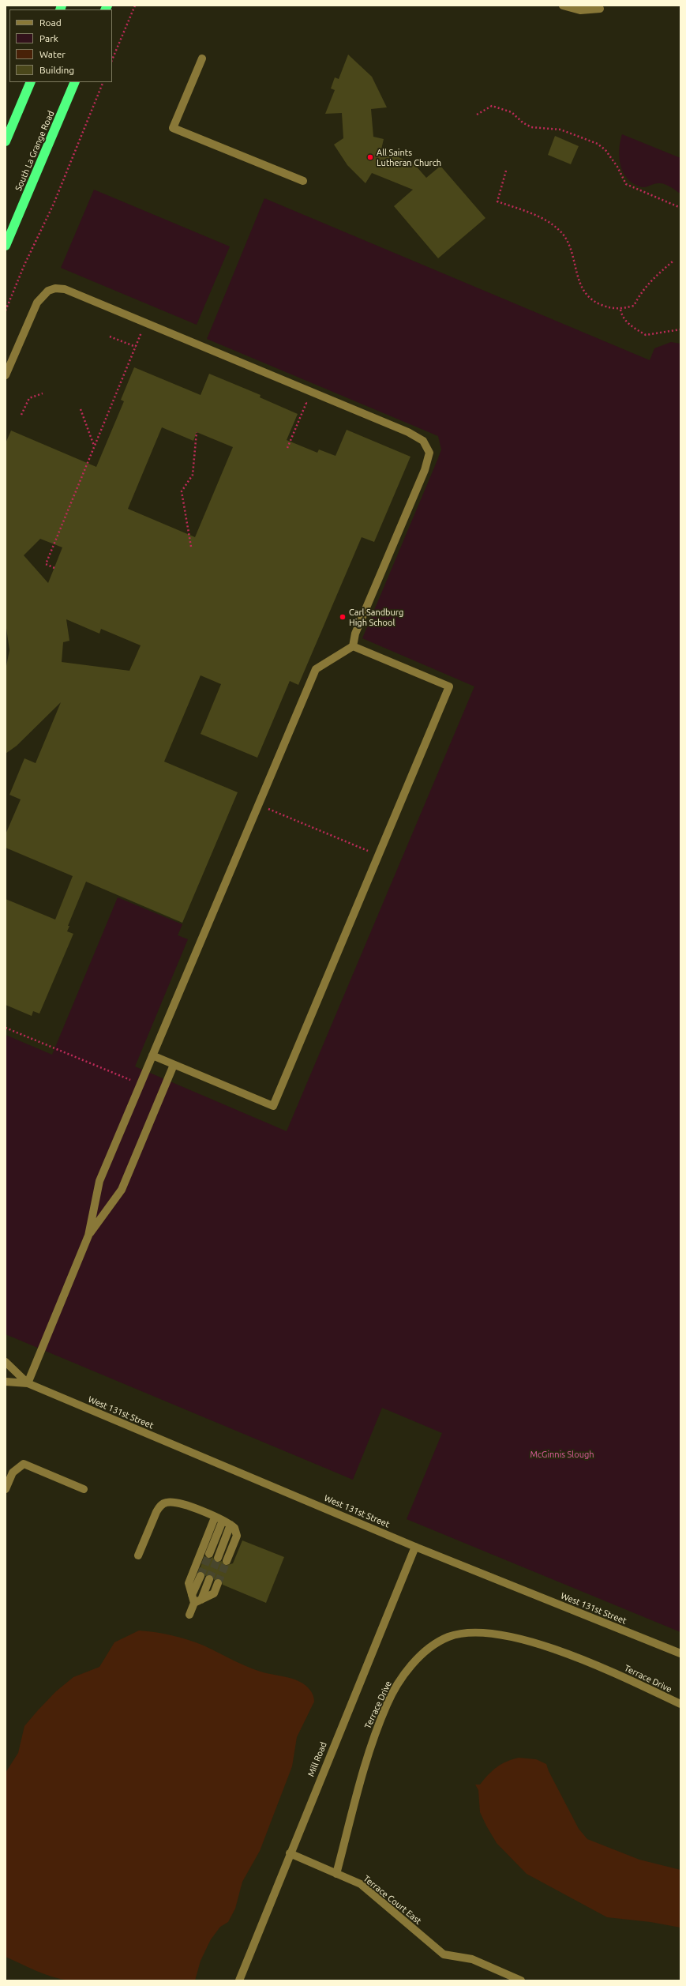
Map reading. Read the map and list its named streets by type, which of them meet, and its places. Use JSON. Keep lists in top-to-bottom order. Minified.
{"streets":{"highway":["South La Grange Road"],"street":["West 131st Street","Terrace Drive","Mill Road","Terrace Court East"]},"crossings":[["West 131st Street","Mill Road"],["Terrace Drive","Terrace Court East"],["Mill Road","Terrace Court East"]],"parks":["McGinnis Slough"],"places":["All Saints Lutheran Church","Carl Sandburg High School"],"legend":["Road","Park","Water","Building"]}
